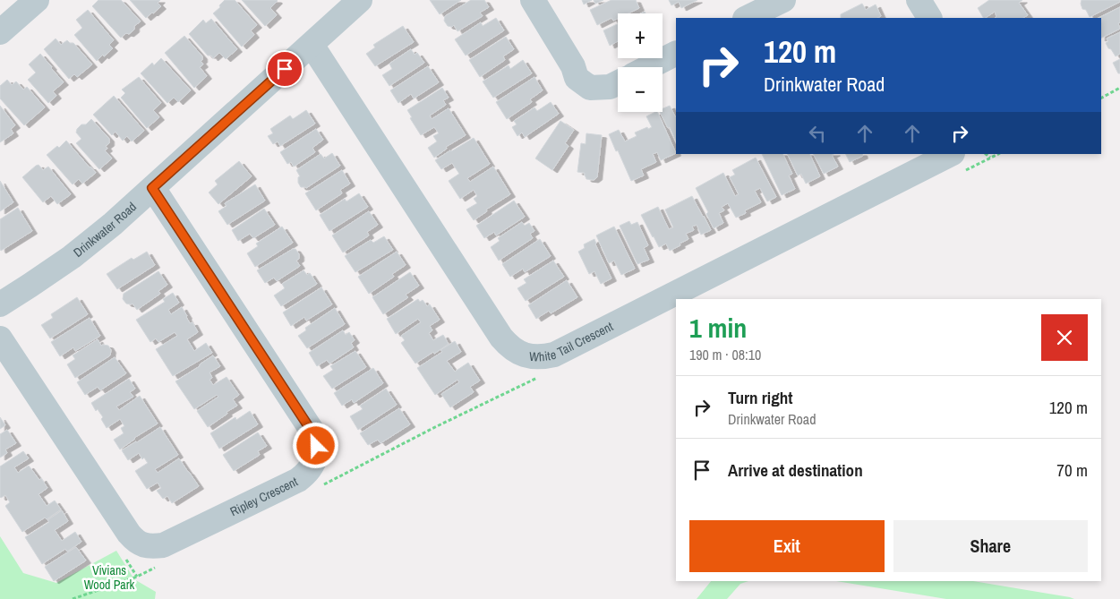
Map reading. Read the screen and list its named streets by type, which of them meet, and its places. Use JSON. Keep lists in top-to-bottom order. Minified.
{"streets":{"street":["Drinkwater Road","White Tail Crescent","Ripley Crescent"]},"crossings":[["Drinkwater Road","White Tail Crescent"],["Drinkwater Road","Ripley Crescent"]],"parks":["Vivians Wood Park"],"page":{"map_buttons":["+","−"],"turn":["120 m","Drinkwater Road"],"heading":["1 min","190 m · 08:10"],"list":[{"name":"Turn right","note":"Drinkwater Road","value":"120 m"},{"name":"Arrive at destination","value":"70 m"}],"buttons":["Exit","Share"]}}
